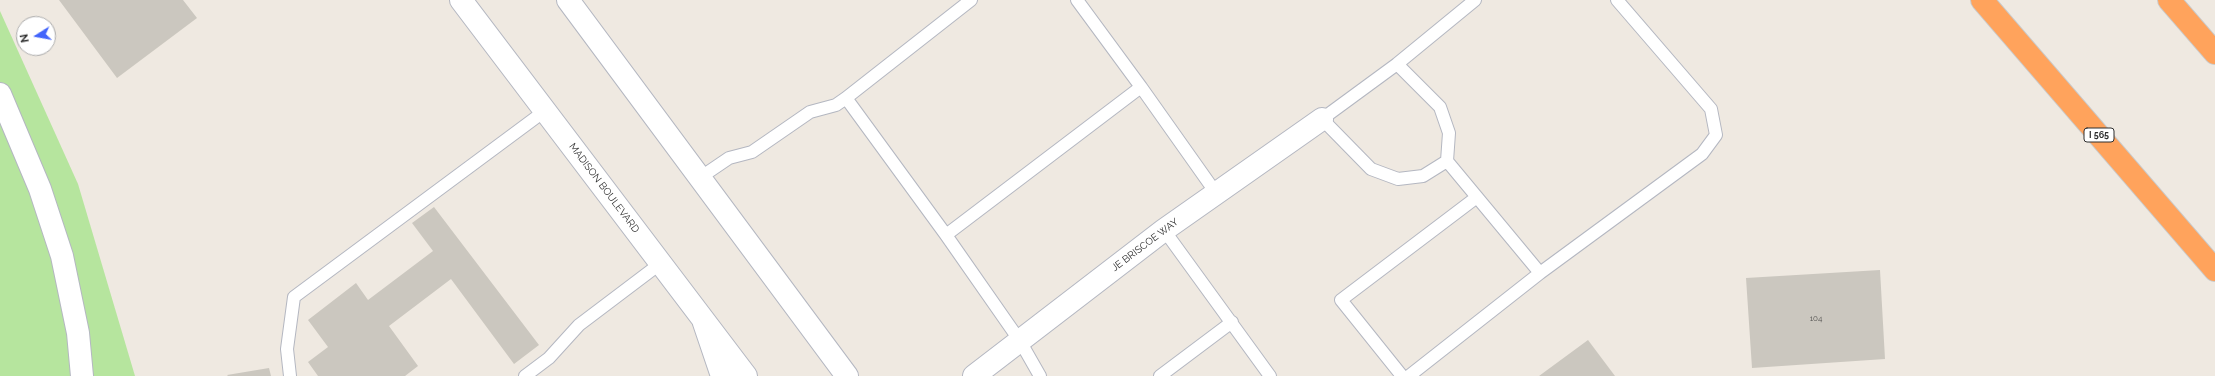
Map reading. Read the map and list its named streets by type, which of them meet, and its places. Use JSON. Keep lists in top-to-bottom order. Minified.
{"streets":{"highway":["I 565"],"main road":["MADISON BOULEVARD","JE BRISCOE WAY"]},"house_numbers":["104"],"north":"left"}
